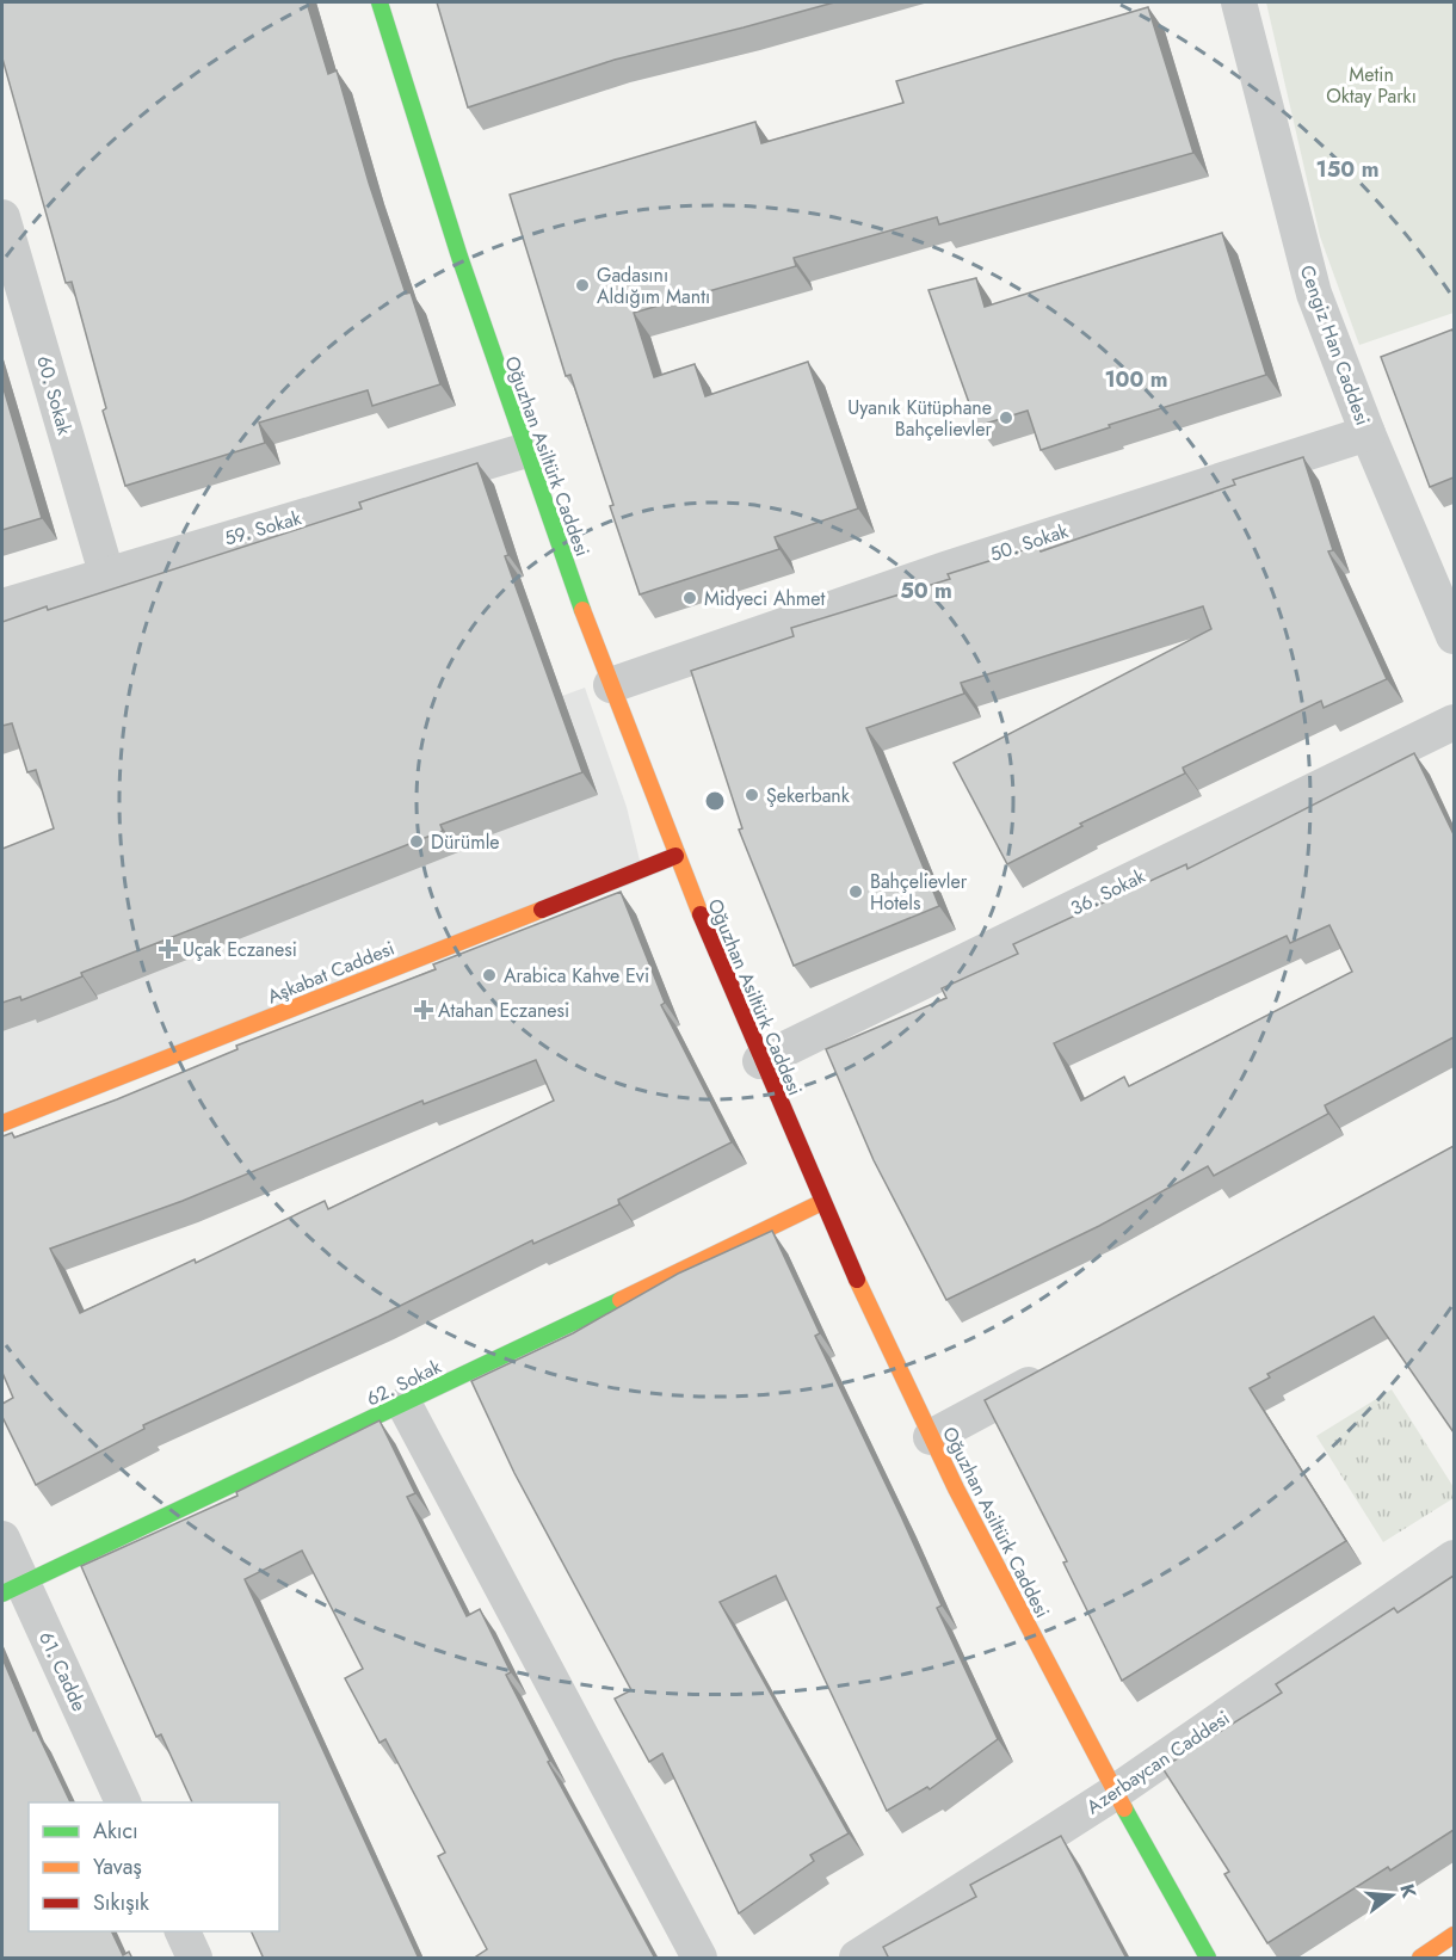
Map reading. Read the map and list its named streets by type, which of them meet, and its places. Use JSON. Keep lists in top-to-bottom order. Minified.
{"streets":{"main road":["Oğuzhan Asiltürk Caddesi","Aşkabat Caddesi","62. Sokak"],"street":["Cengiz Han Caddesi","60. Sokak","59. Sokak","50. Sokak","36. Sokak","61. Cadde","Azerbaycan Caddesi"]},"crossings":[["Cengiz Han Caddesi","50. Sokak"],["60. Sokak","59. Sokak"],["Oğuzhan Asiltürk Caddesi","59. Sokak"],["Oğuzhan Asiltürk Caddesi","50. Sokak"],["Oğuzhan Asiltürk Caddesi","36. Sokak"],["Oğuzhan Asiltürk Caddesi","Aşkabat Caddesi"],["Oğuzhan Asiltürk Caddesi","62. Sokak"],["Oğuzhan Asiltürk Caddesi","Azerbaycan Caddesi"],["62. Sokak","61. Cadde"]],"parks":["Metin Oktay Parkı"],"places":{"other":["Gadasını Aldığım Mantı","Uyanık Kütüphane Bahçelievler","Midyeci Ahmet","Şekerbank","Dürümle","Bahçelievler Hotels","Arabica Kahve Evi"],"health":["Uçak Eczanesi","Atahan Eczanesi"]},"legend":["Akıcı","Yavaş","Sıkışık"],"north":"right","rings":["150 m","100 m","50 m"]}
